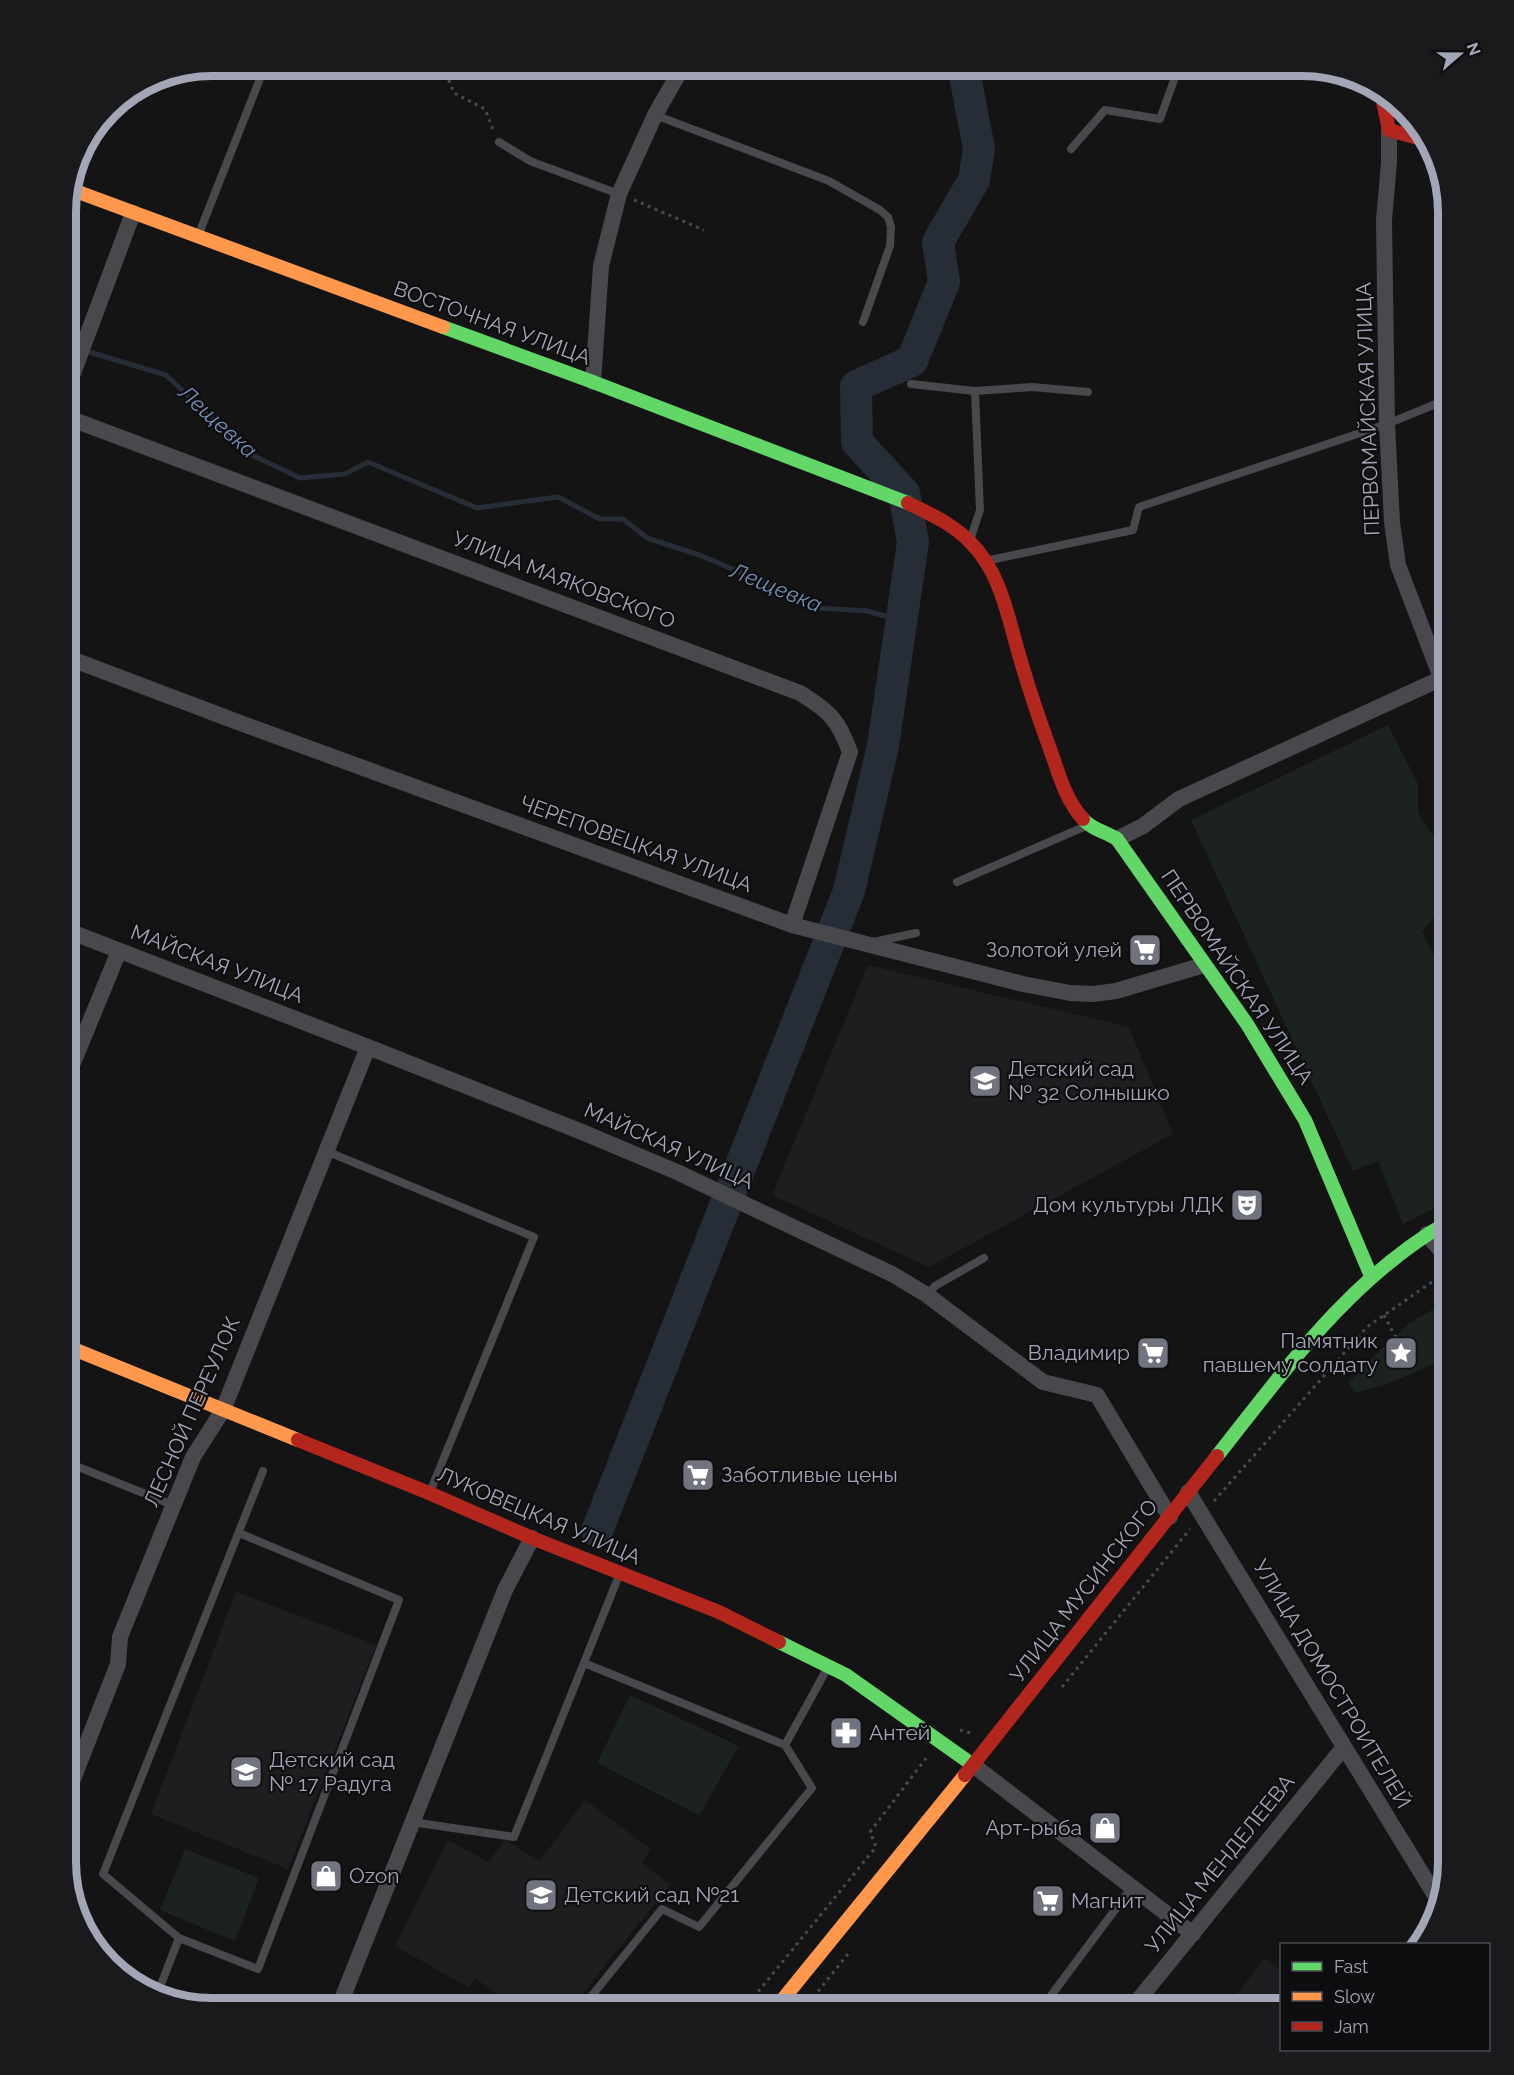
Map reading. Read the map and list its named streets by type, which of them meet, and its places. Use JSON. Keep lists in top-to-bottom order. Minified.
{"streets":{"street":["ВОСТОЧНАЯ УЛИЦА","ПЕРВОМАЙСКАЯ УЛИЦА","УЛИЦА МАЯКОВСКОГО","ЧЕРЕПОВЕЦКАЯ УЛИЦА","МАЙСКАЯ УЛИЦА","ЛЕСНОЙ ПЕРЕУЛОК","ЛУКОВЕЦКАЯ УЛИЦА","УЛИЦА МУСИНСКОГО","УЛИЦА ДОМОСТРОИТЕЛЕЙ","УЛИЦА МЕНДЕЛЕЕВА"]},"crossings":[["ВОСТОЧНАЯ УЛИЦА","ПЕРВОМАЙСКАЯ УЛИЦА"],["ПЕРВОМАЙСКАЯ УЛИЦА","ЧЕРЕПОВЕЦКАЯ УЛИЦА"],["ПЕРВОМАЙСКАЯ УЛИЦА","УЛИЦА МУСИНСКОГО"],["УЛИЦА МАЯКОВСКОГО","ЧЕРЕПОВЕЦКАЯ УЛИЦА"],["МАЙСКАЯ УЛИЦА","ЛЕСНОЙ ПЕРЕУЛОК"],["МАЙСКАЯ УЛИЦА","УЛИЦА МУСИНСКОГО"],["ЛЕСНОЙ ПЕРЕУЛОК","ЛУКОВЕЦКАЯ УЛИЦА"],["ЛУКОВЕЦКАЯ УЛИЦА","УЛИЦА МУСИНСКОГО"],["УЛИЦА МУСИНСКОГО","УЛИЦА ДОМОСТРОИТЕЛЕЙ"],["УЛИЦА ДОМОСТРОИТЕЛЕЙ","УЛИЦА МЕНДЕЛЕЕВА"]],"water":["Лещевка"],"places":{"supermarket":["Золотой улей","Владимир","Заботливые цены","Магнит"],"school or university":["Детский сад № 32 Солнышко","Детский сад № 17 Радуга","Детский сад №21"],"theatre":["Дом культуры ЛДК"],"place":["Памятник павшему солдату"],"pharmacy":["Антей"],"shop":["Арт-рыба","Ozon"]},"legend":["Fast","Slow","Jam"],"north":"right"}
